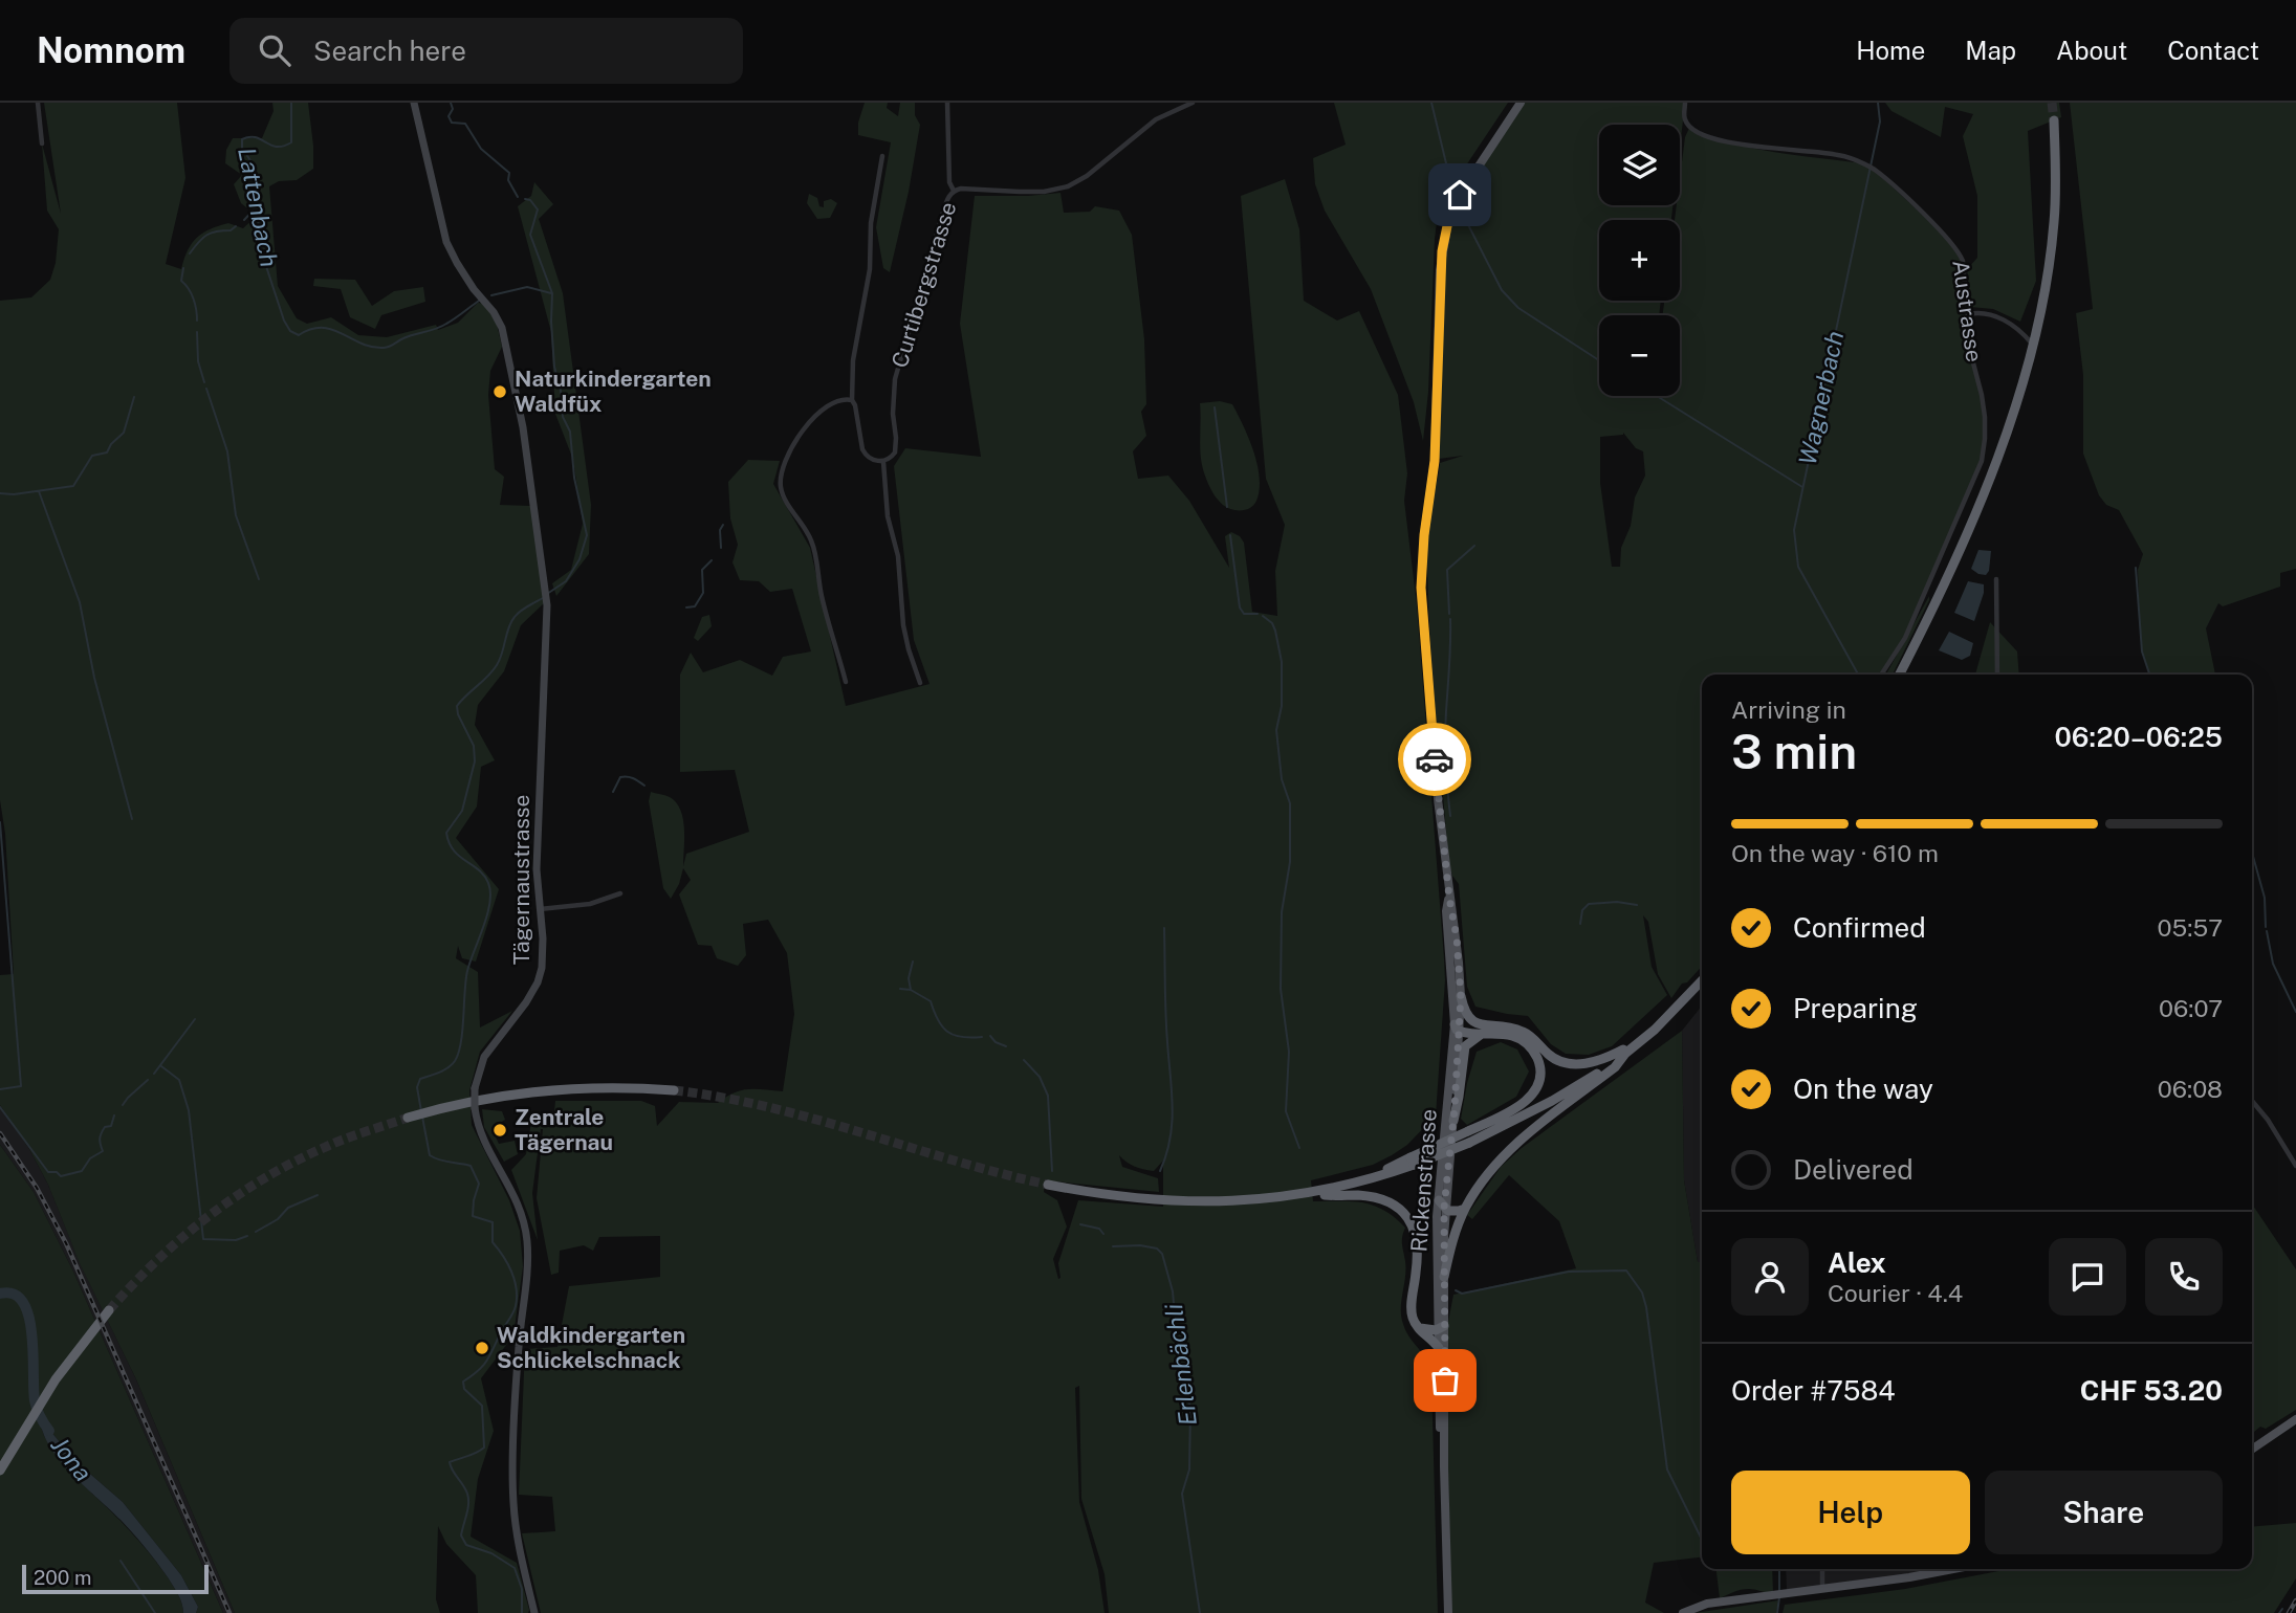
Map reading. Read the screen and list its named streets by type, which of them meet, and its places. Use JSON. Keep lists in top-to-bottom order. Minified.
{"streets":{"main road":["Rickenstrasse"],"street":["Curtibergstrasse","Austrasse","Tägernaustrasse"]},"water":["Lattenbach","Wagnerbach","Erlenbächli","Jona"],"places":["Naturkindergarten Waldfüx","Zentrale Tägernau","Waldkindergarten Schlickelschnack"],"scale_bar":"200 m","page":{"header":"Nomnom","search":"Search here","nav":["Home","Map","About","Contact"],"map_buttons":["+","−"],"heading":["3 min","Arriving in","06:20–06:25"],"panel":["Alex","Courier · 4.4","Order #7584","CHF 53.20"],"bar":"On the way · 610 m","list":[["Confirmed","05:57"],["Preparing","06:07"],["On the way","06:08"],"Delivered"],"buttons":["Help","Share"],"scale":"200 m"}}
